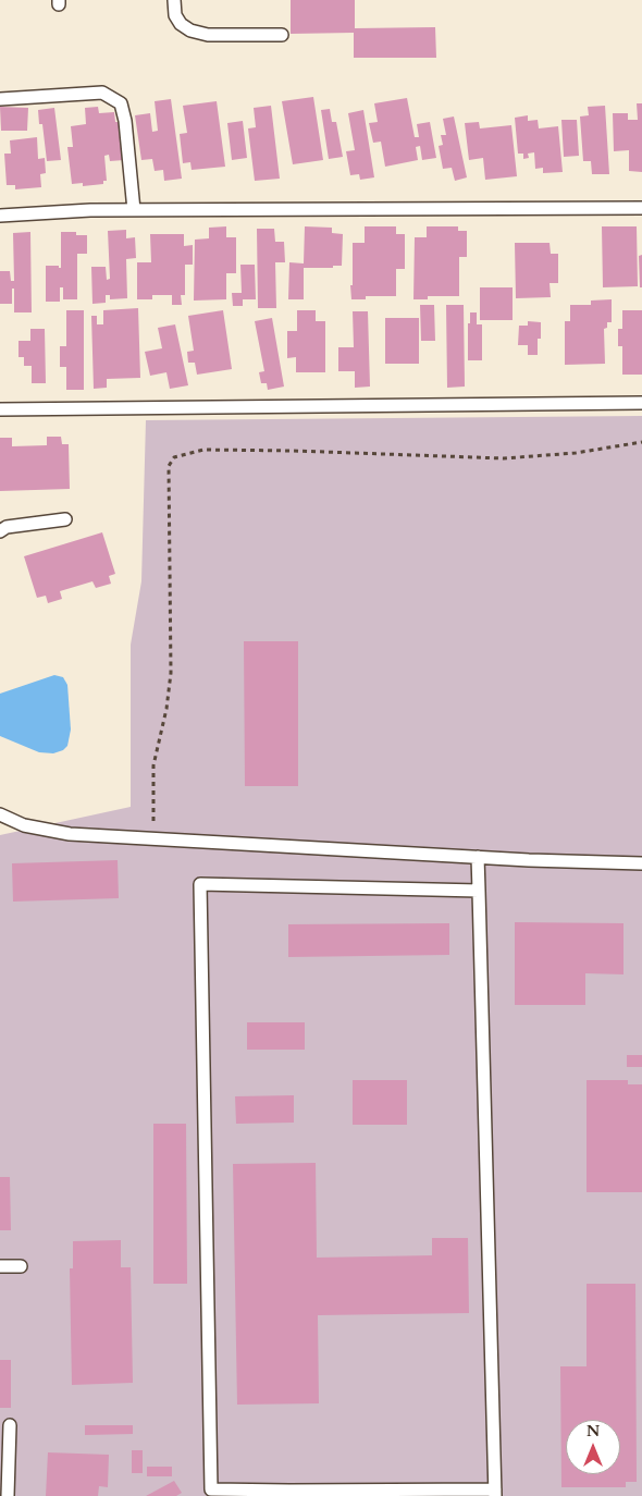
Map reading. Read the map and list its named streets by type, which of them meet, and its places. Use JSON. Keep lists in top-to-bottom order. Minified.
{"north":"top"}
